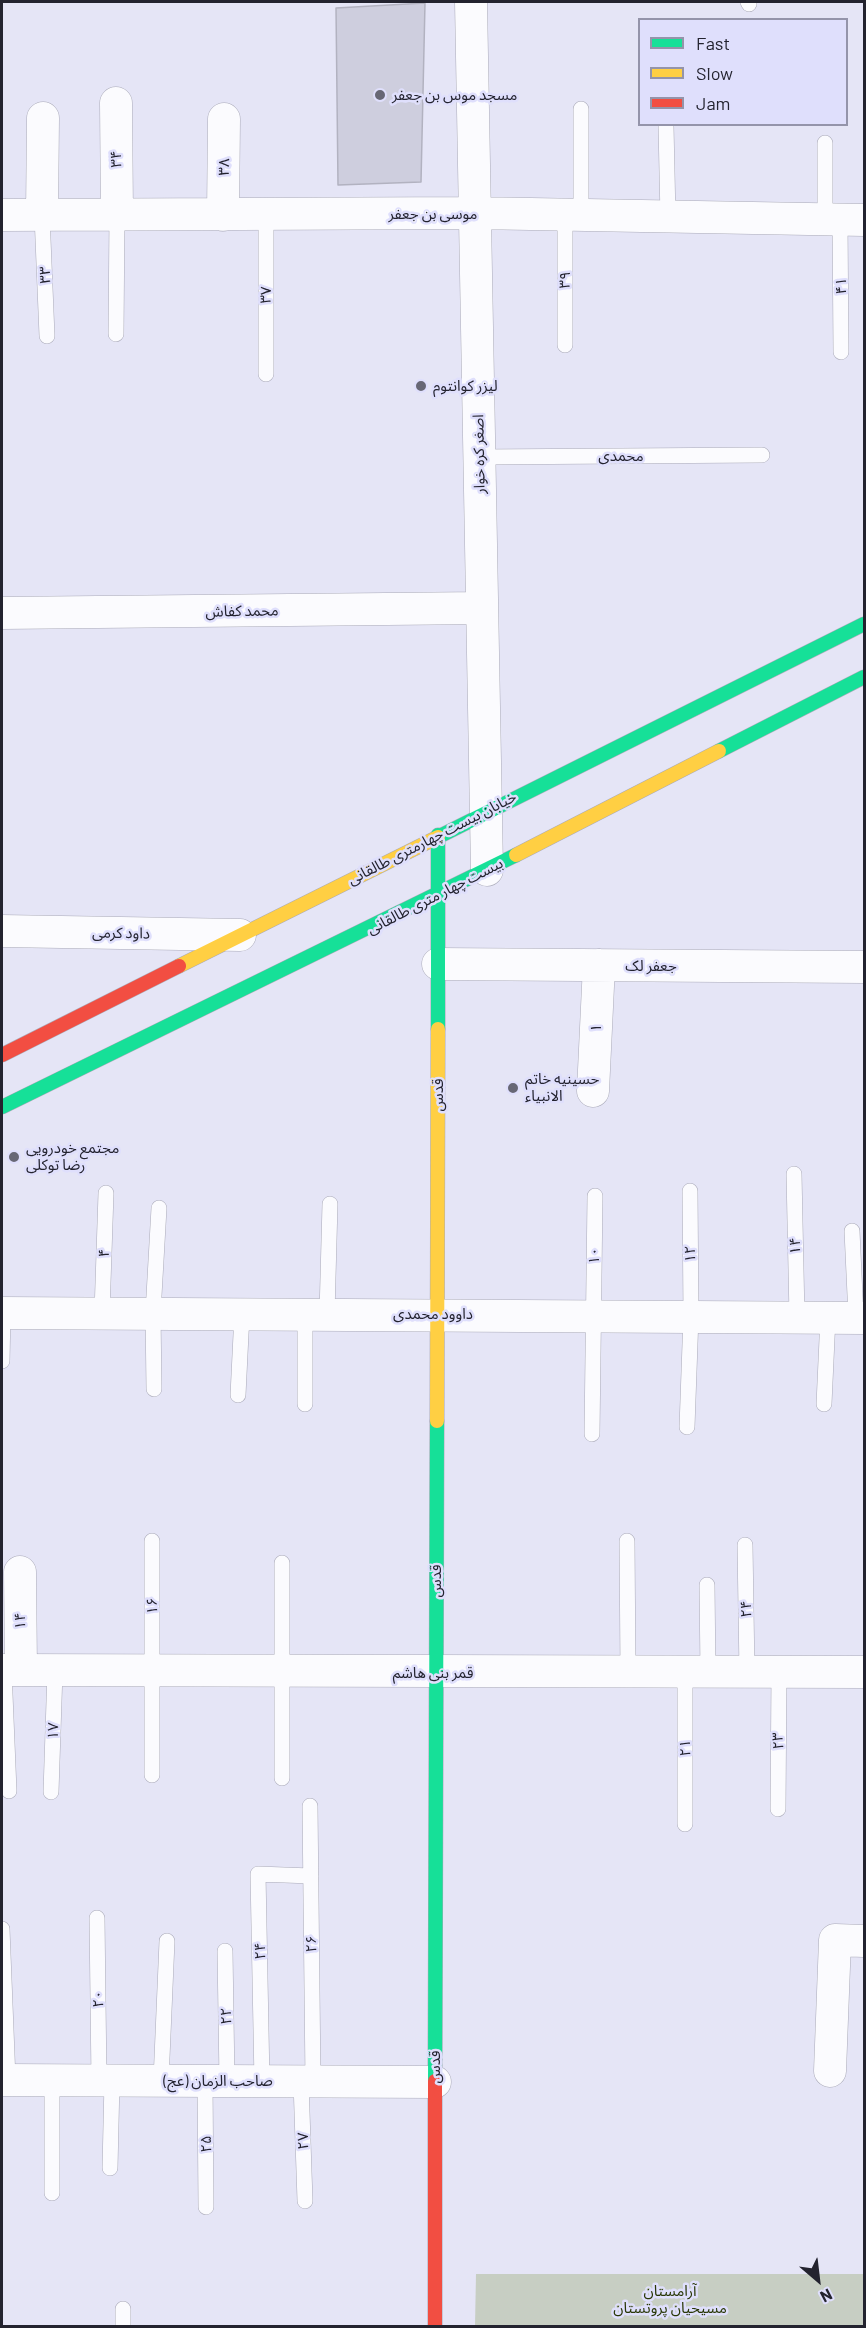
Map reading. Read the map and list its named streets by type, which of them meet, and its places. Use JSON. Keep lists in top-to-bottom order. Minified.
{"streets":{"main road":["خیابان بیست چهارمتری طالقانی","بیست چهار متری طالقانی","قدس"],"street":["۳۴","۳۸","موسی بن جعفر","اصغر کره خوار","محمد کفاش","داود کرمی","جعفر لک","۱","۱۴","داوود محمدی","قمر بنی هاشم","صاحب الزمان (عج)"],"lane":["۳۳","۳۹","۴۱","۳۷","محمدی","۴","۱۲","۱۰","۱۶","۲۴","۱۷","۲۳","۲۱","۲۶","۲۰","۲۲","۲۷","۲۵"]},"crossings":[["۳۴","موسی بن جعفر"],["۳۸","موسی بن جعفر"],["موسی بن جعفر","۳۳"],["موسی بن جعفر","۳۹"],["موسی بن جعفر","۴۱"],["موسی بن جعفر","۳۷"],["موسی بن جعفر","اصغر کره خوار"],["اصغر کره خوار","محمدی"],["اصغر کره خوار","محمد کفاش"],["اصغر کره خوار","خیابان بیست چهارمتری طالقانی"],["اصغر کره خوار","بیست چهار متری طالقانی"],["خیابان بیست چهارمتری طالقانی","داود کرمی"],["خیابان بیست چهارمتری طالقانی","قدس"],["بیست چهار متری طالقانی","قدس"],["جعفر لک","۱"],["جعفر لک","قدس"],["قدس","داوود محمدی"],["قدس","قمر بنی هاشم"],["قدس","صاحب الزمان (عج)"],["۱۴","داوود محمدی"],["۱۴","قمر بنی هاشم"],["۴","داوود محمدی"],["۱۲","داوود محمدی"],["۱۰","داوود محمدی"],["۱۶","قمر بنی هاشم"],["۲۴","قمر بنی هاشم"],["۲۴","۲۶"],["۲۴","صاحب الزمان (عج)"],["قمر بنی هاشم","۱۷"],["قمر بنی هاشم","۲۳"],["قمر بنی هاشم","۲۱"],["۲۶","صاحب الزمان (عج)"],["۲۶","۲۷"],["۲۰","صاحب الزمان (عج)"],["۲۲","صاحب الزمان (عج)"],["۲۲","۲۵"],["صاحب الزمان (عج)","۲۷"],["صاحب الزمان (عج)","۲۵"]],"parks":["آرامستان مسیحیان پروتستان"],"places":["مسجد موس بن جعفر","لیزر کوانتوم","حسینیه خاتم الانبیاء","مجتمع خودرویی رضا توکلی"],"legend":["Fast","Slow","Jam"],"north":"bottom right"}
